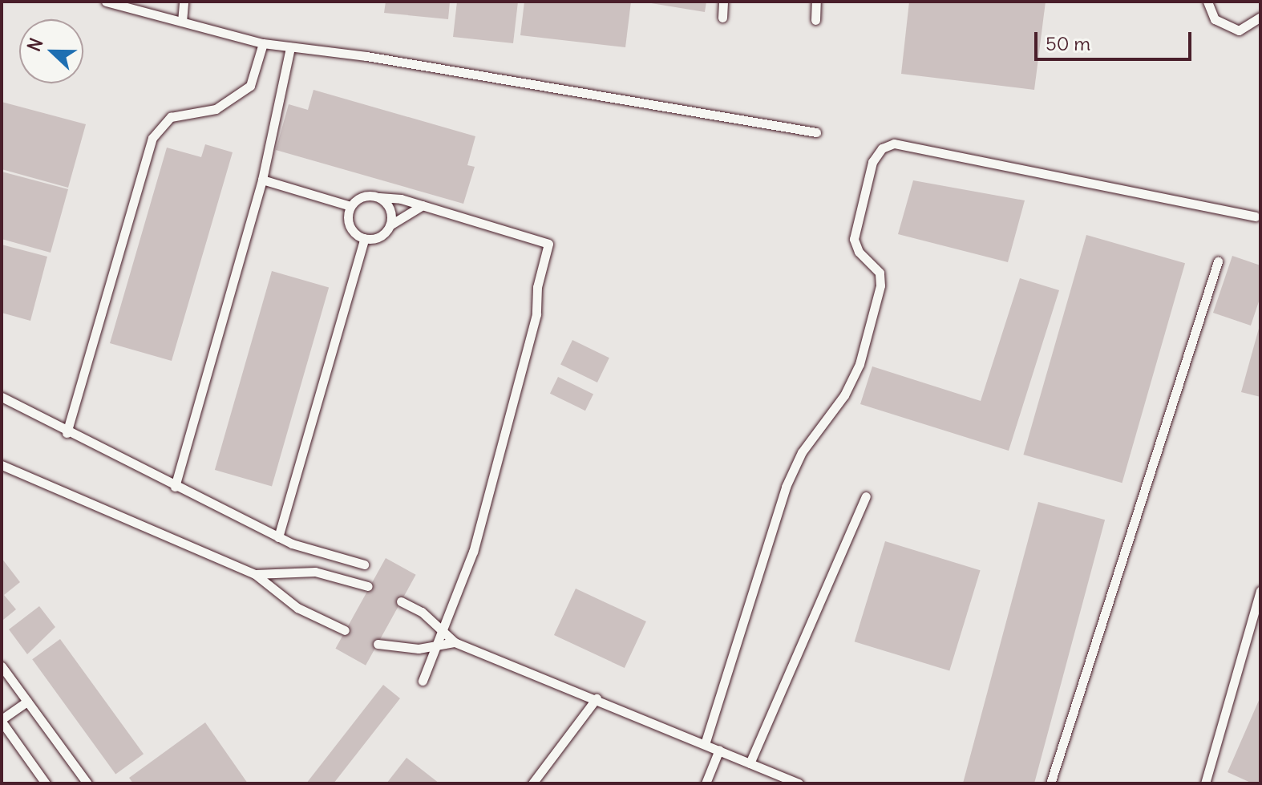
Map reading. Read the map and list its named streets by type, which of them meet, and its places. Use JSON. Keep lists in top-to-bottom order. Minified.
{"scale_bar":"50 m","north":"left"}
